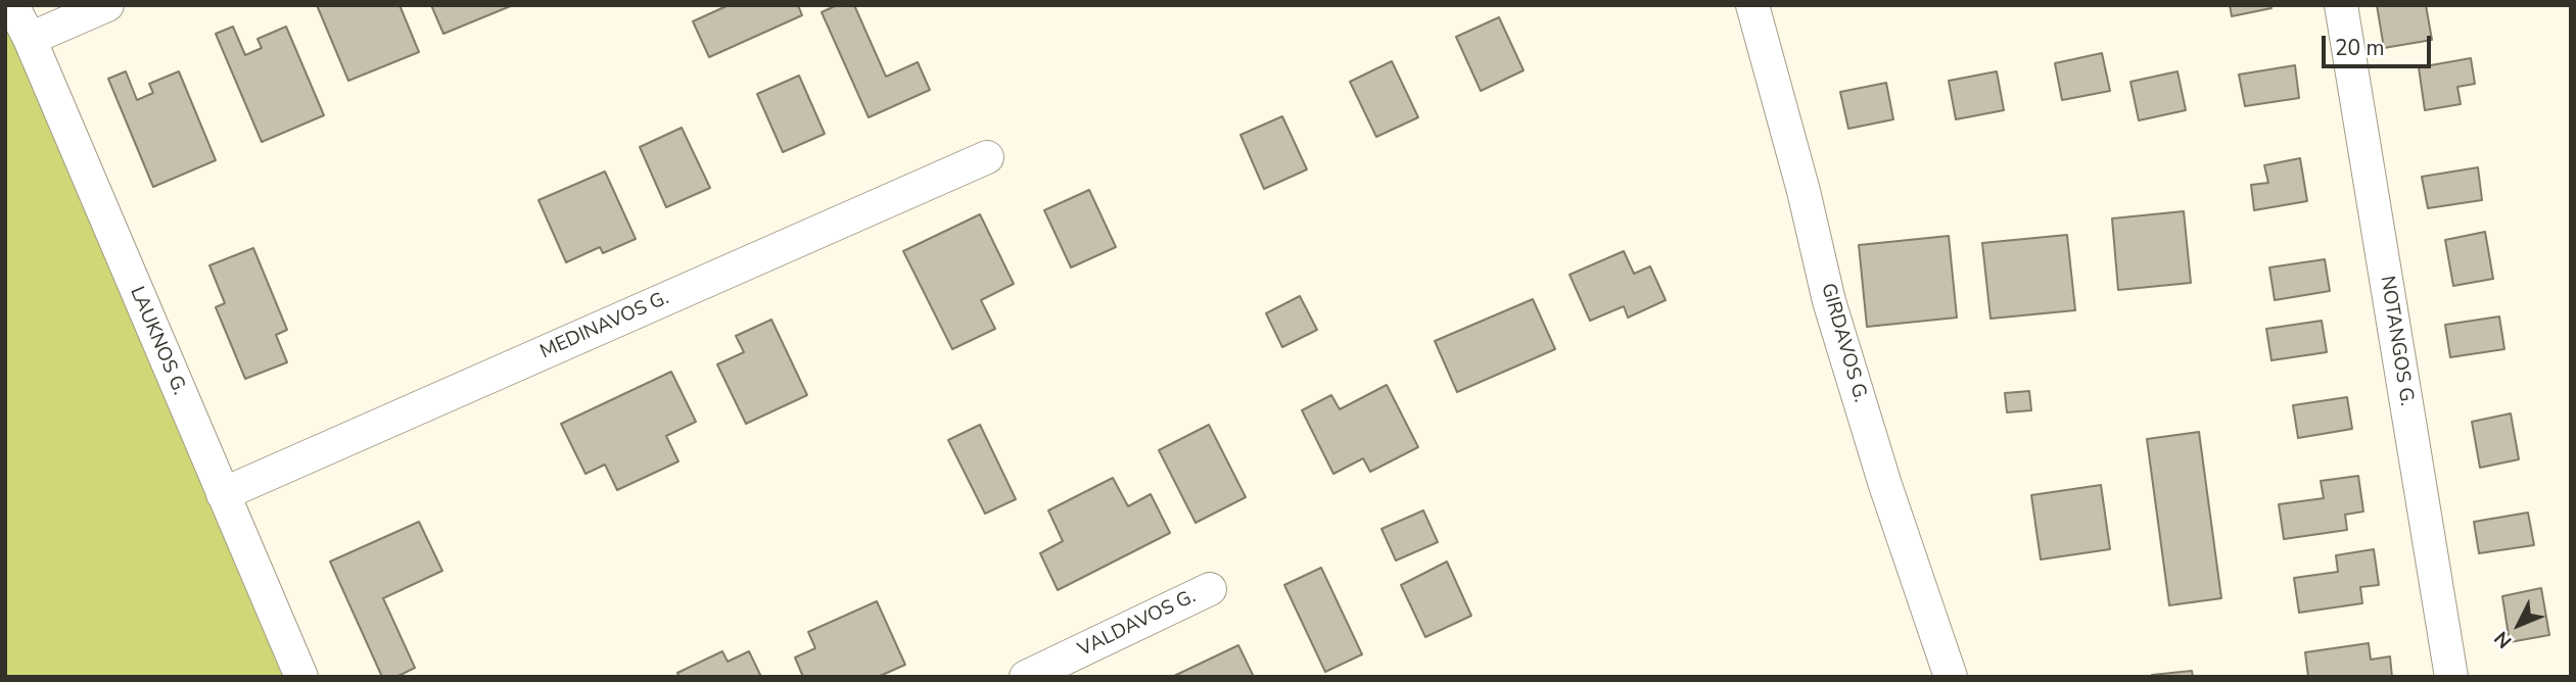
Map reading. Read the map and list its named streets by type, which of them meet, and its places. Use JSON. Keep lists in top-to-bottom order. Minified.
{"streets":{"street":["MEDINAVOS G.","LAUKNOS G.","NOTANGOS G.","GIRDAVOS G.","VALDAVOS G."]},"crossings":[["MEDINAVOS G.","LAUKNOS G."]],"scale_bar":"20 m","north":"bottom left"}
